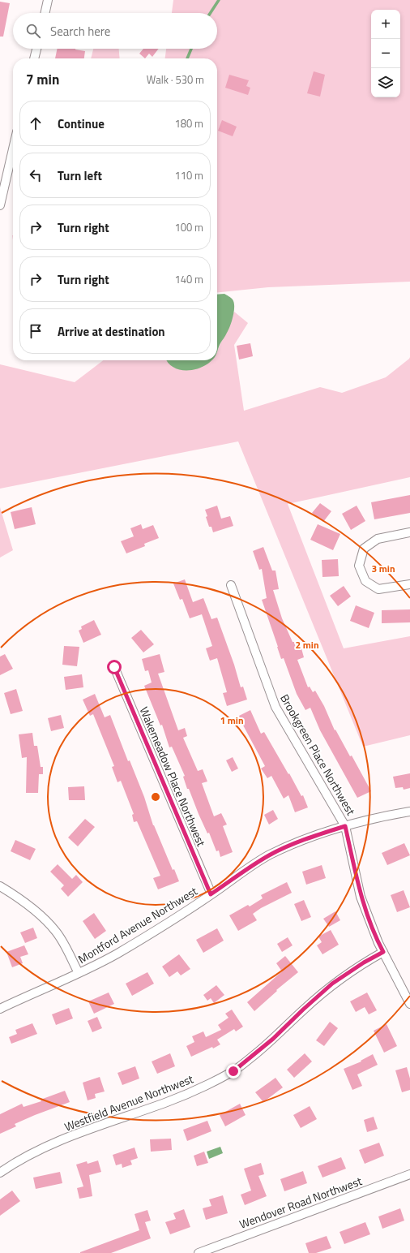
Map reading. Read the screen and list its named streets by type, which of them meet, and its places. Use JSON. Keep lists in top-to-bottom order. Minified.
{"streets":{"street":["Brookgreen Place Northwest","Wakemeadow Place Northwest","Montford Avenue Northwest","Westfield Avenue Northwest","Wendover Road Northwest"]},"crossings":[["Brookgreen Place Northwest","Montford Avenue Northwest"],["Wakemeadow Place Northwest","Montford Avenue Northwest"]],"page":{"map_buttons":["+","−"],"search":"Search here","heading":["7 min","Walk · 530 m"],"list":[["Continue","180 m"],["Turn left","110 m"],["Turn right","100 m"],["Turn right","140 m"],"Arrive at destination"]},"rings":["3 min","2 min","1 min"]}
